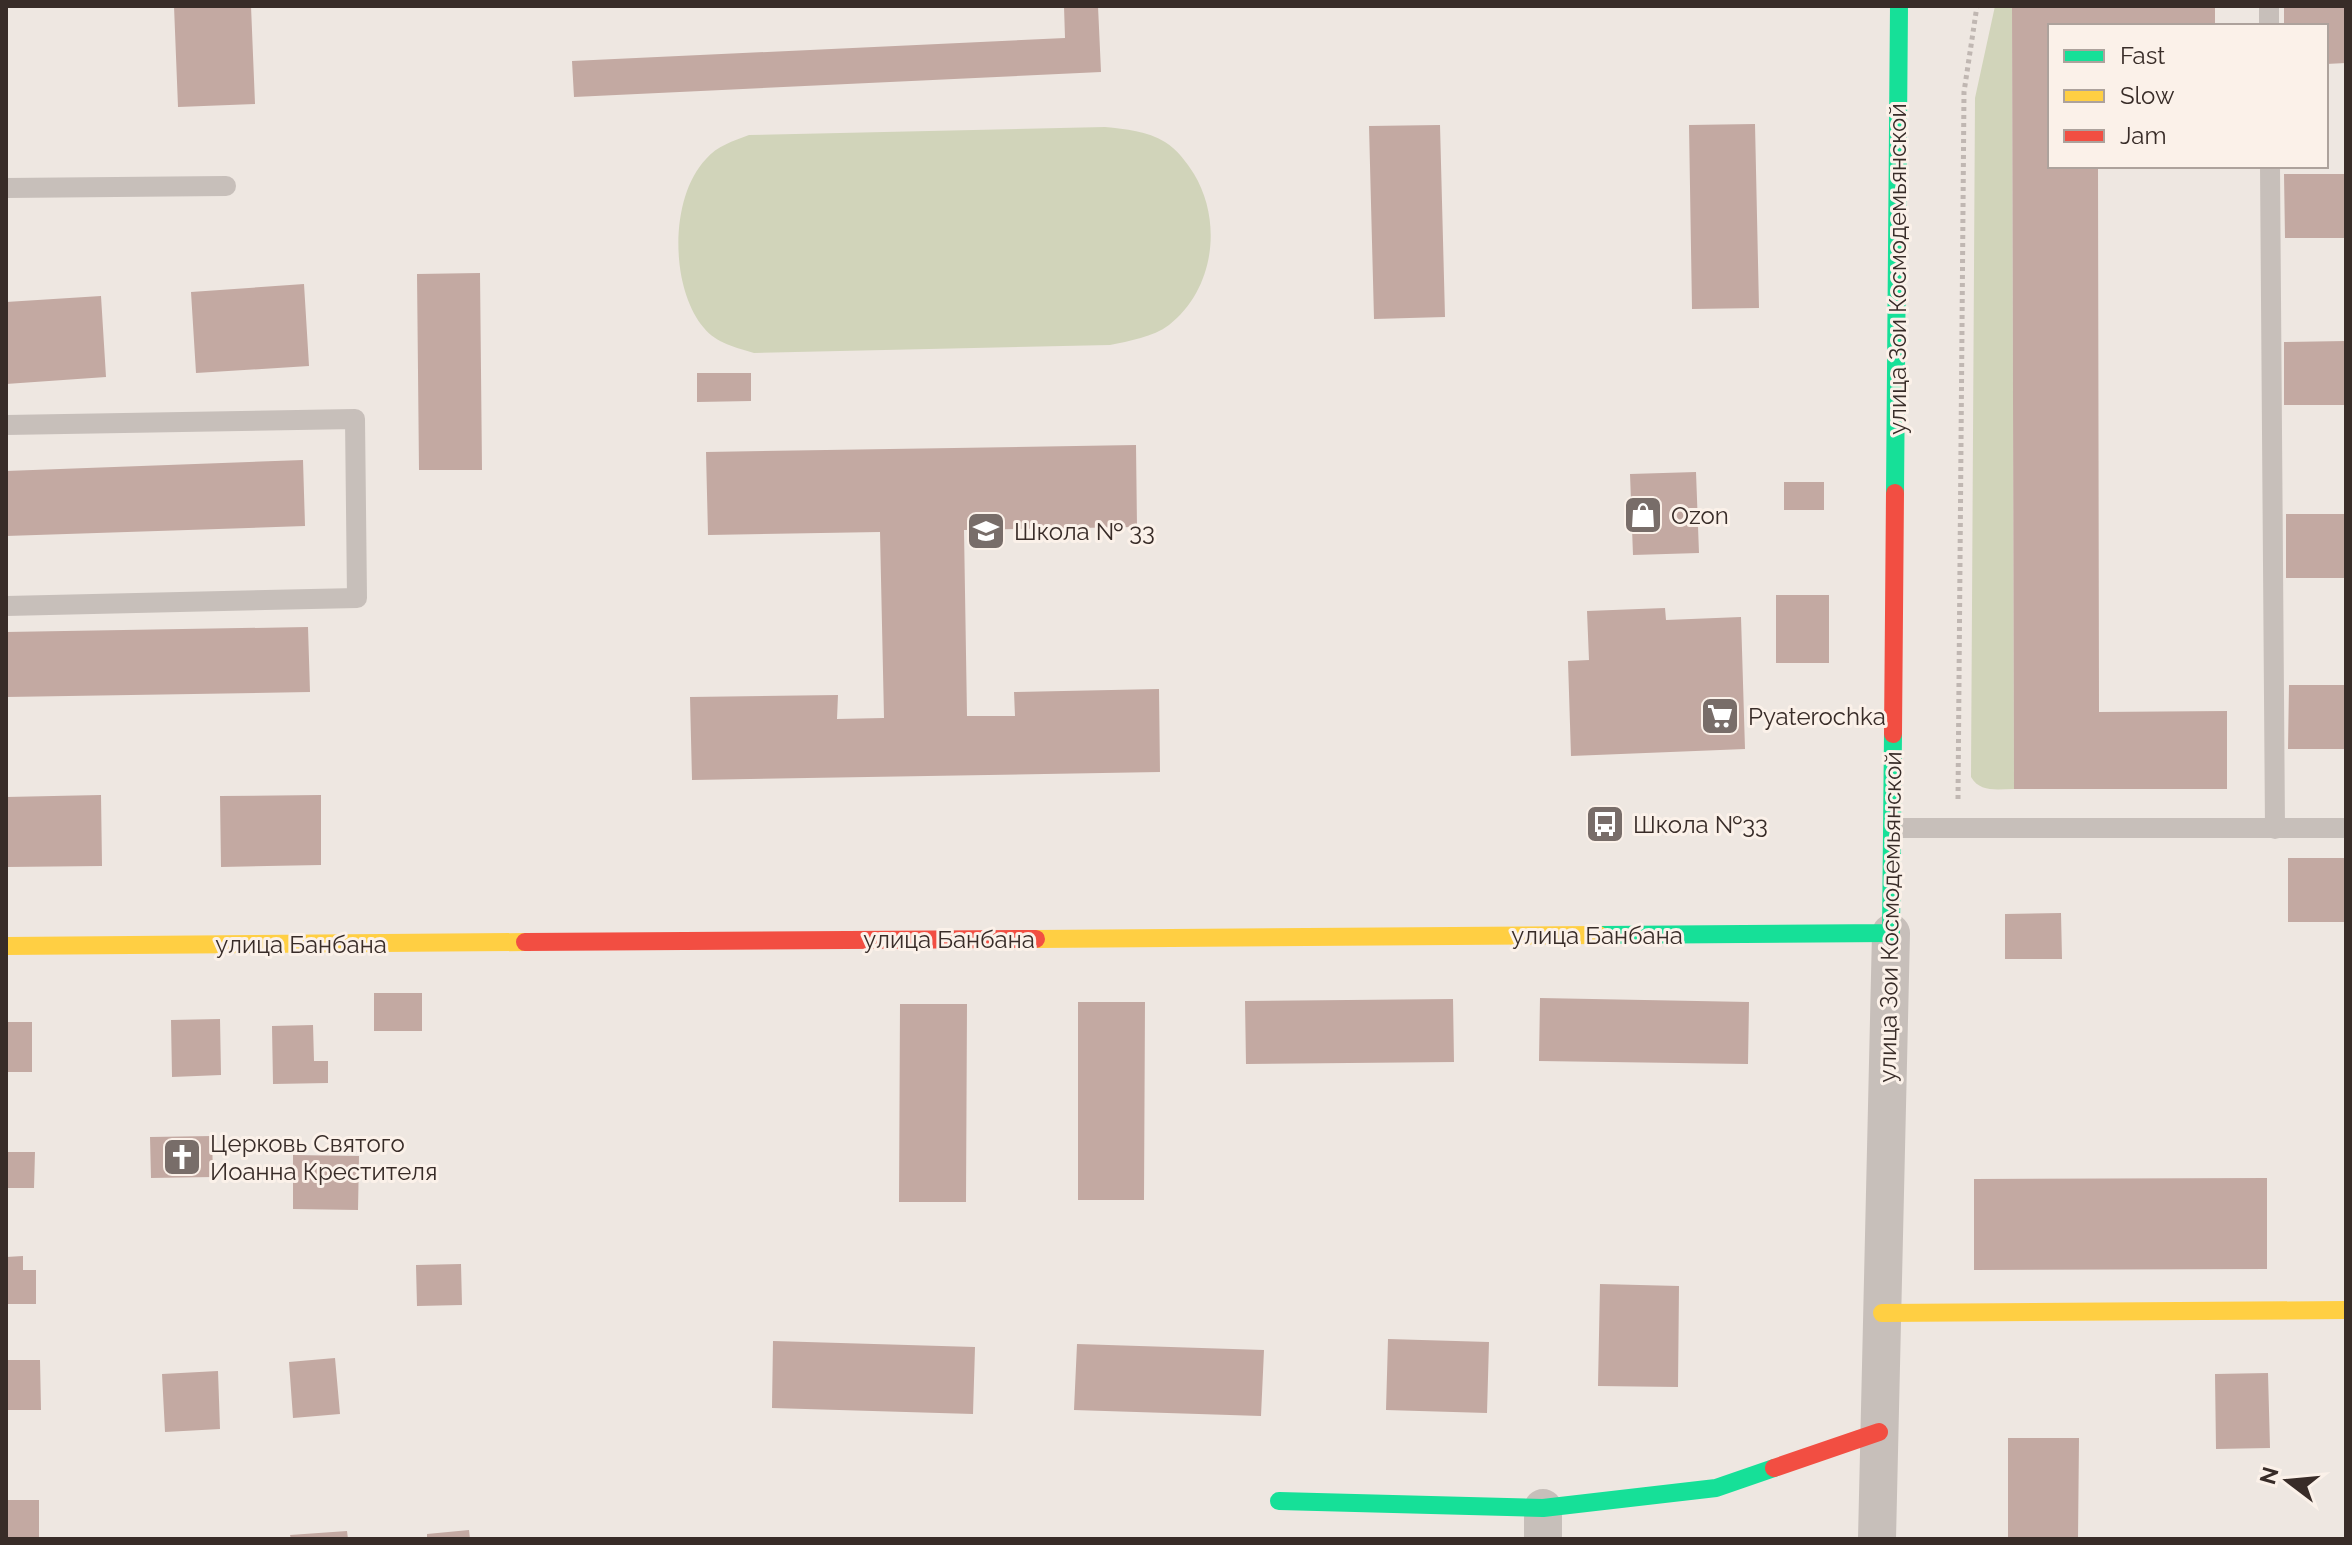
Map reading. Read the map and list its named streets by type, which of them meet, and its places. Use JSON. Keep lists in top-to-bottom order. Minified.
{"streets":{"street":["улица Зои Космодемьянской","улица Банбана"]},"crossings":[["улица Зои Космодемьянской","улица Банбана"]],"places":{"shop":["Ozon"],"school or university":["Школа № 33"],"supermarket":["Pyaterochka"],"bus stop":["Школа №33"],"church":["Церковь Святого Иоанна Крестителя"]},"legend":["Fast","Slow","Jam"],"north":"left"}
